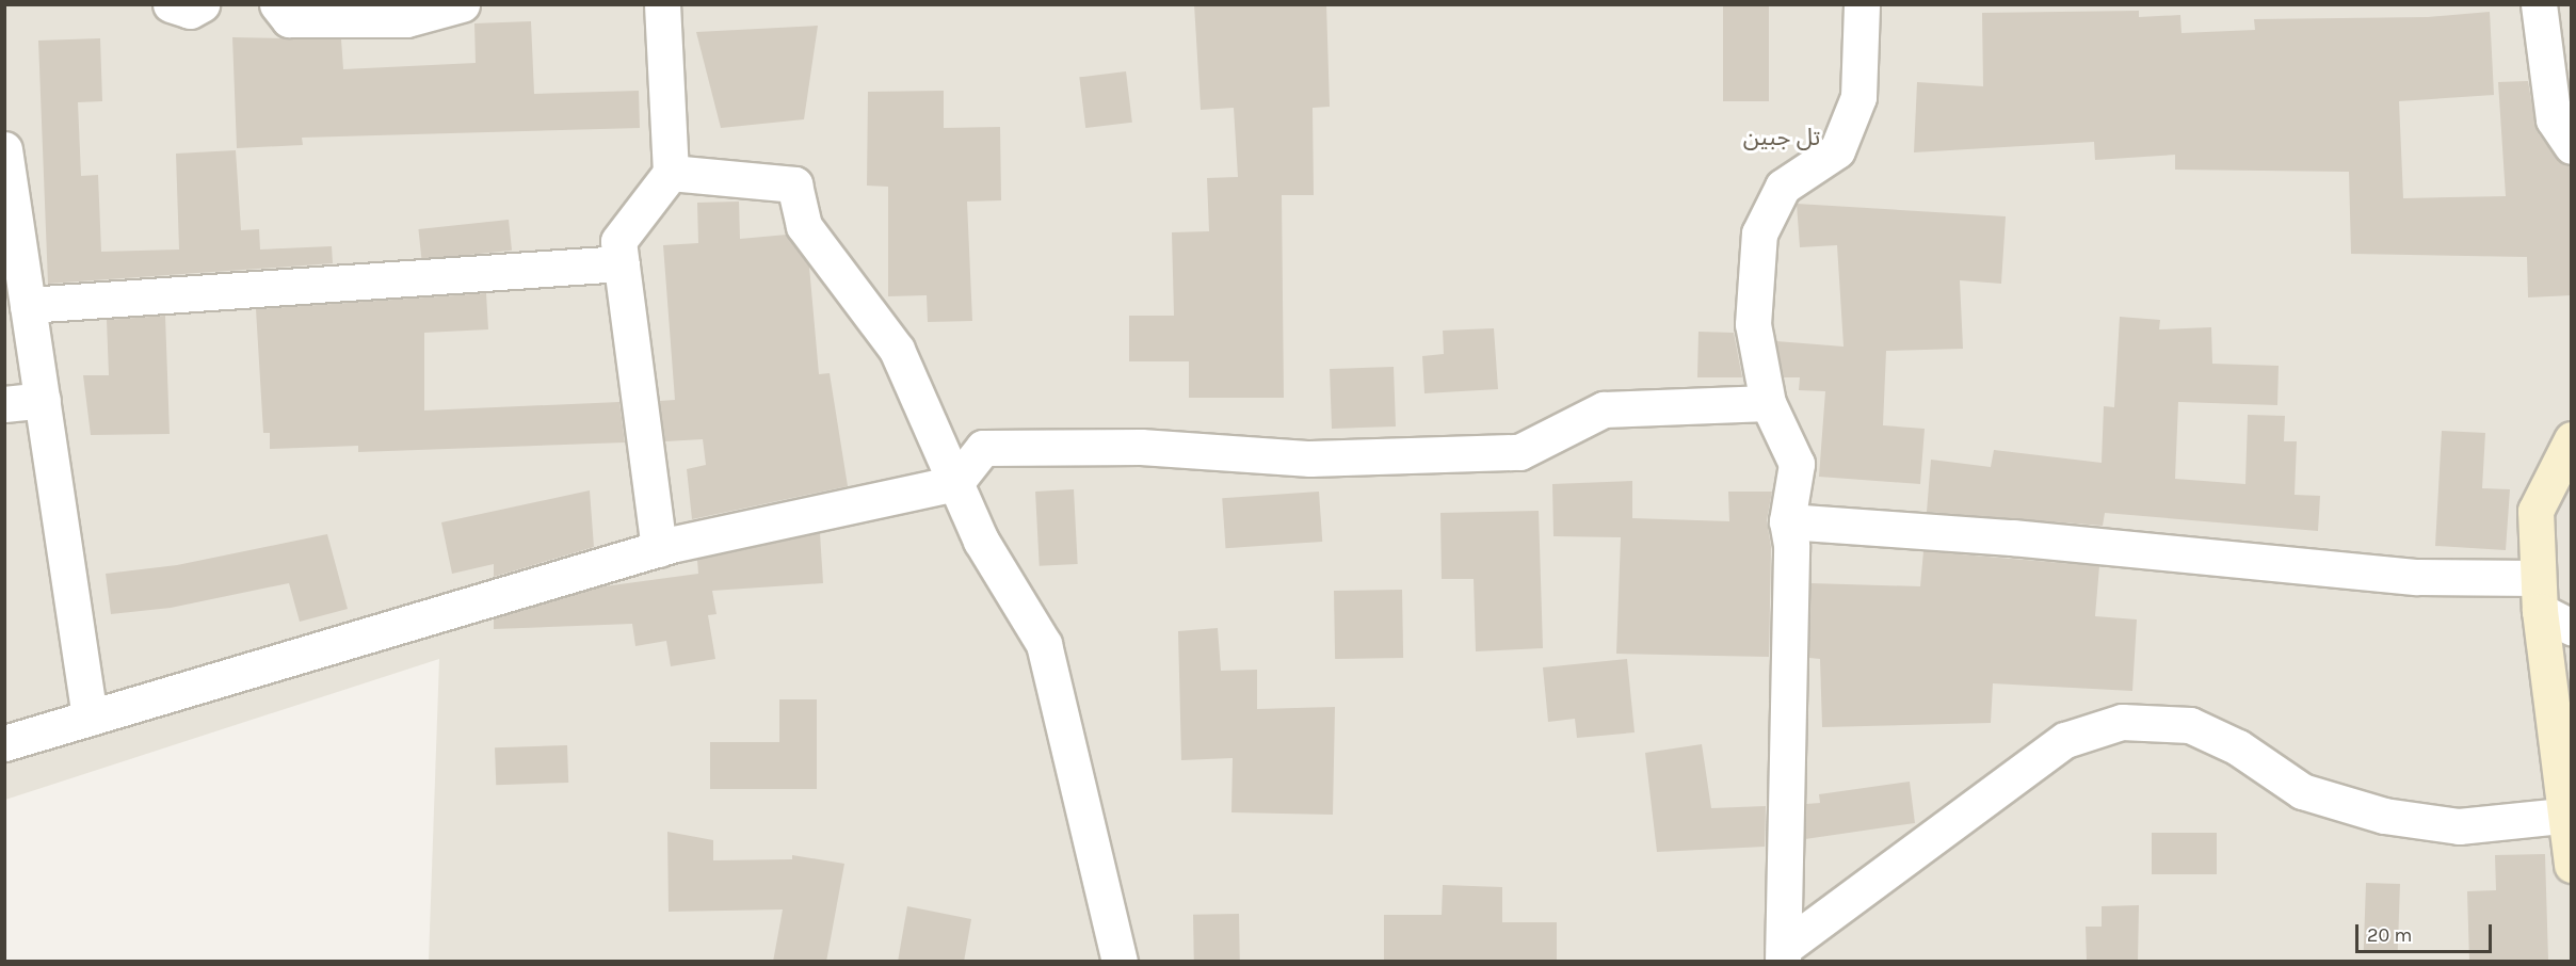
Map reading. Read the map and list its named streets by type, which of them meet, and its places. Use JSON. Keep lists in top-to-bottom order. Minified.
{"districts":["تل جبين"],"scale_bar":"20 m"}
